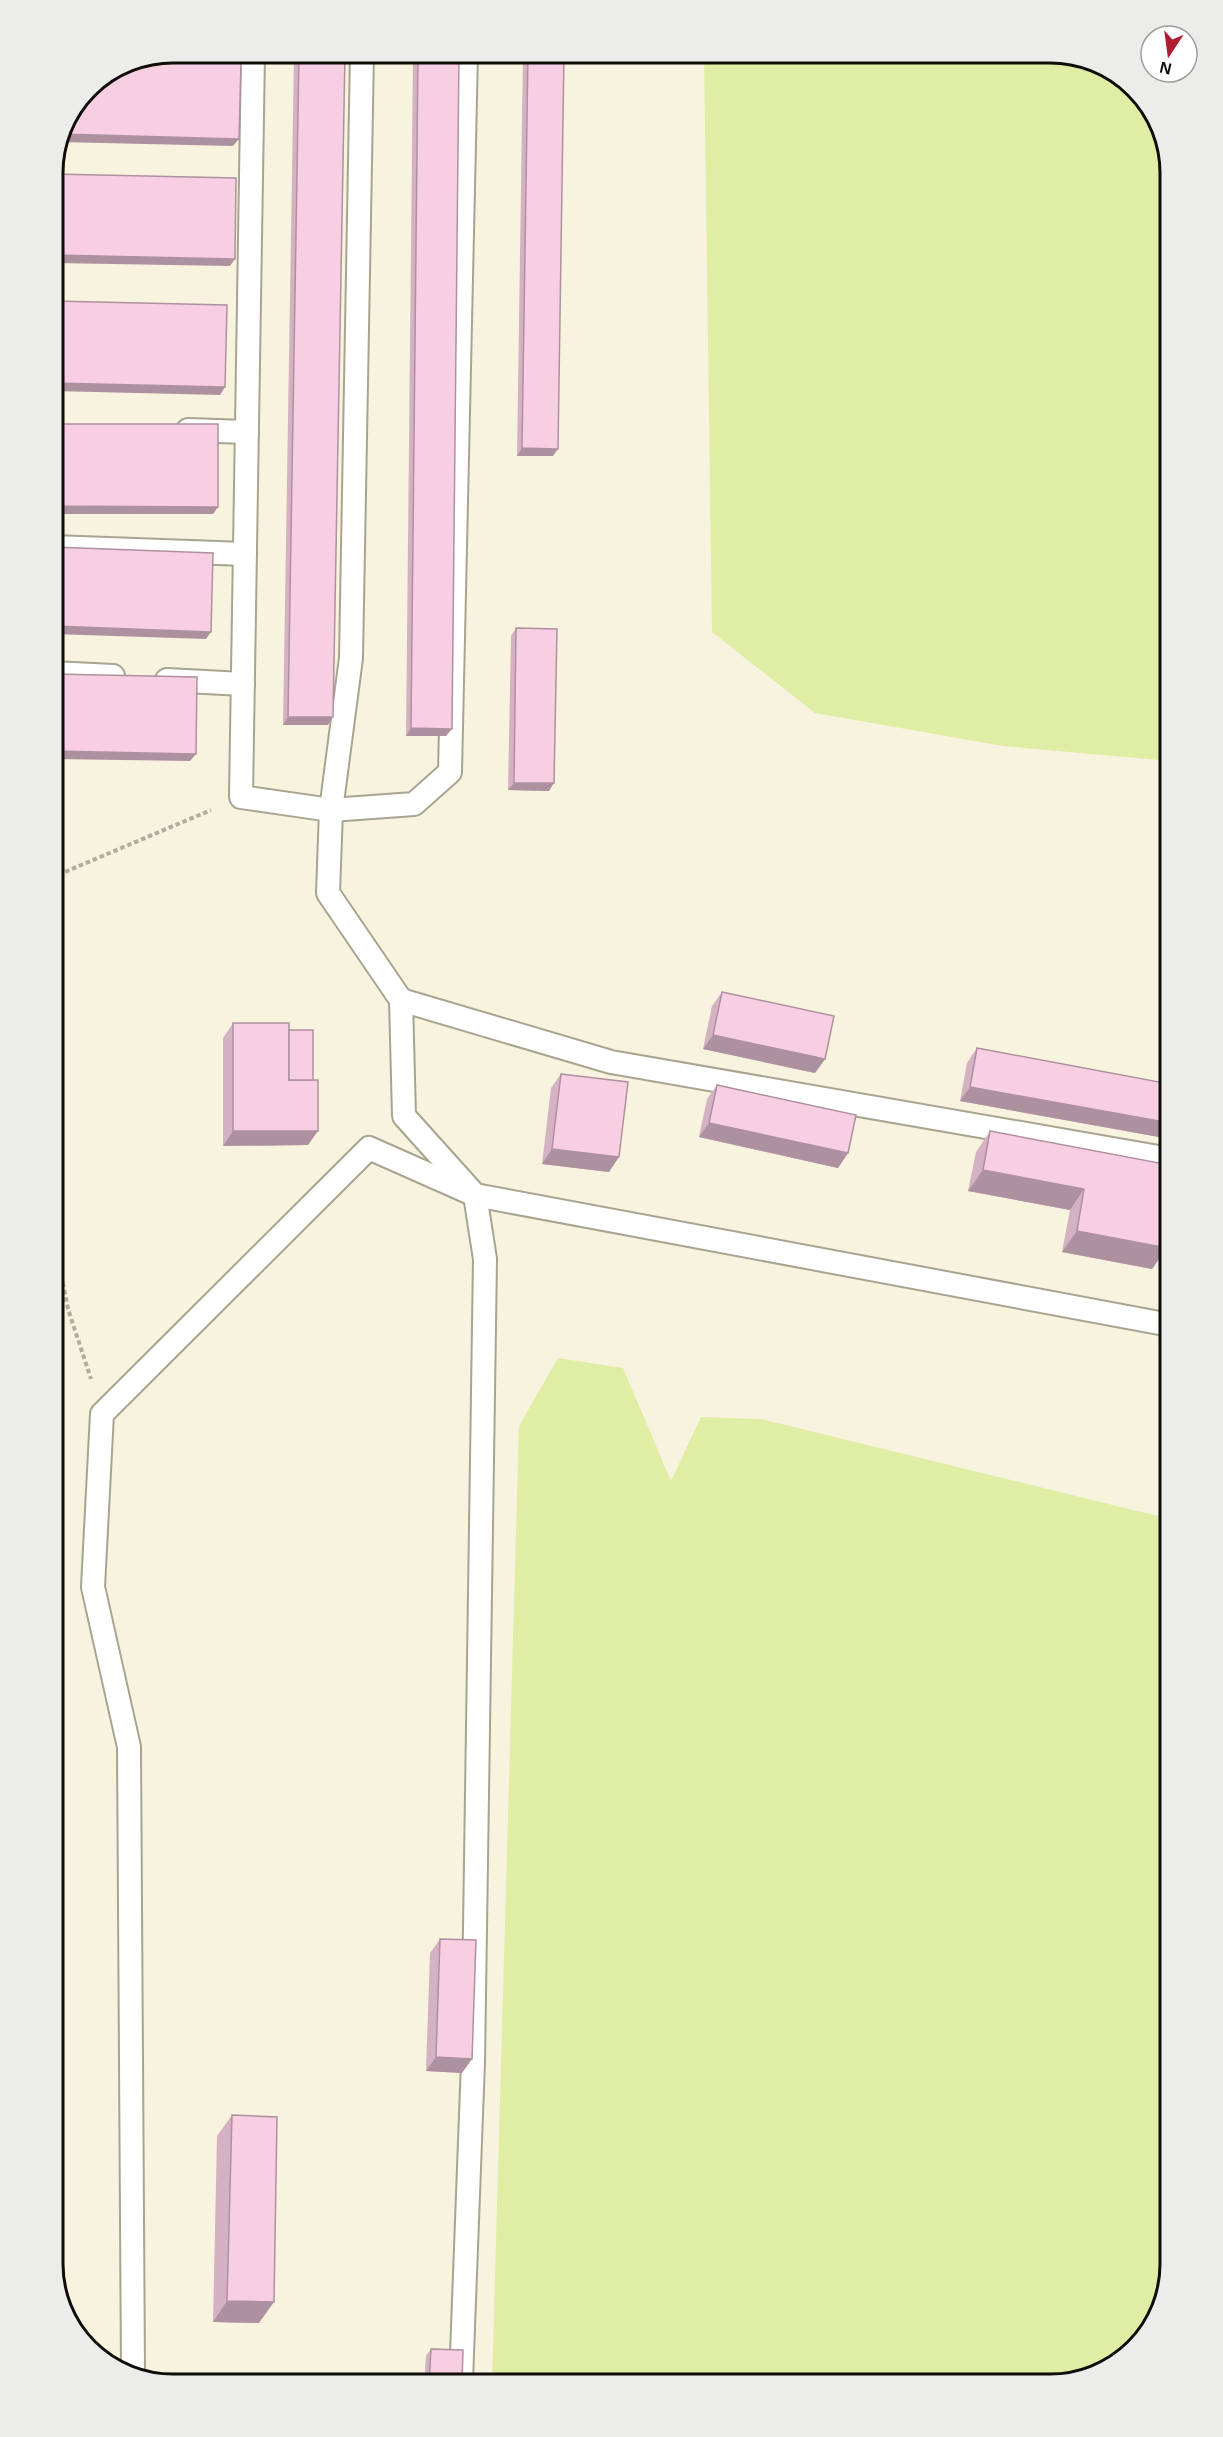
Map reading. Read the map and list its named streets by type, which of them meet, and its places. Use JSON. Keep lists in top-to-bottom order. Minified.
{"north":"bottom"}
